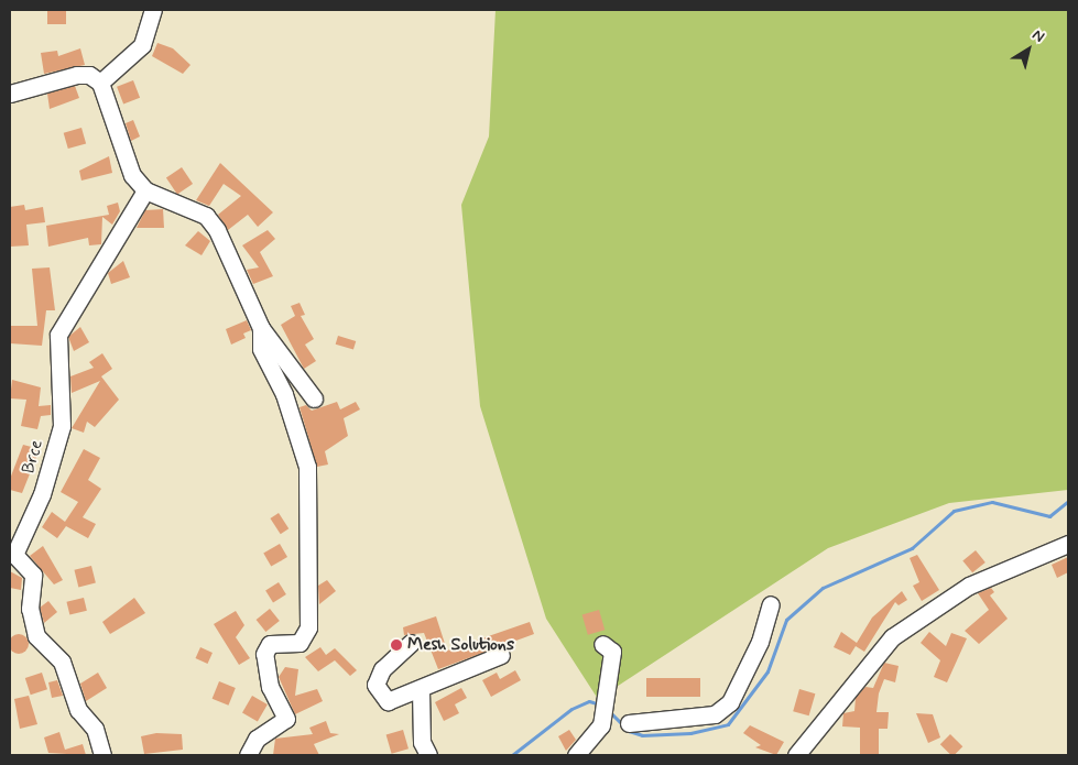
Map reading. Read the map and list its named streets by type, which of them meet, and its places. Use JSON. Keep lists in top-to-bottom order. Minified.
{"streets":{"street":["Brce"]},"places":["Mesh Solutions"],"north":"top right"}
